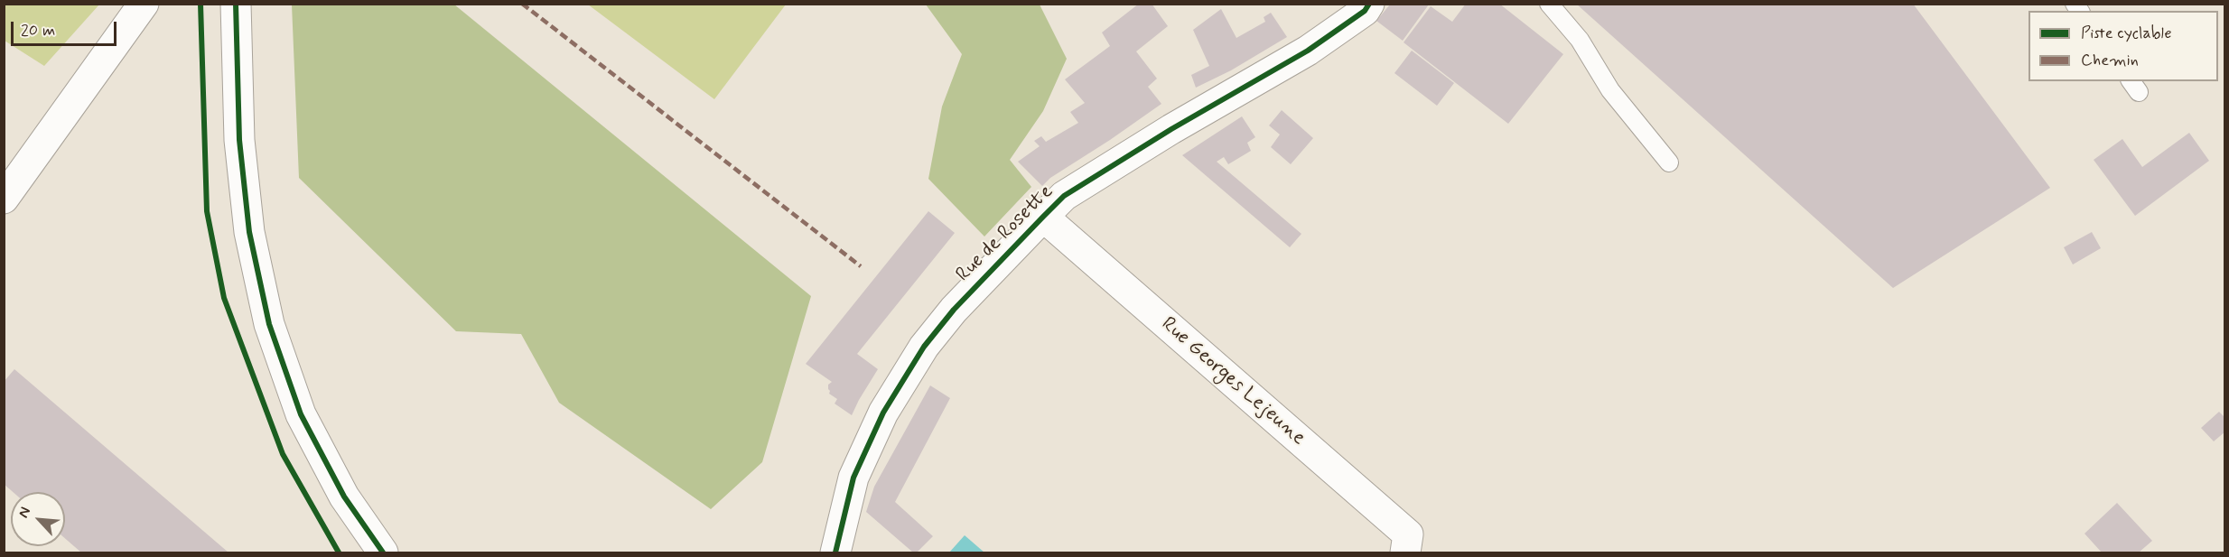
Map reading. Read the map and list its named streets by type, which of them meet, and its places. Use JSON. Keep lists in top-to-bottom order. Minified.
{"streets":{"street":["Rue de Rosette","Rue Georges Lejeune"]},"crossings":[["Rue de Rosette","Rue Georges Lejeune"]],"legend":["Piste cyclable","Chemin"],"scale_bar":"20 m","north":"top left"}
